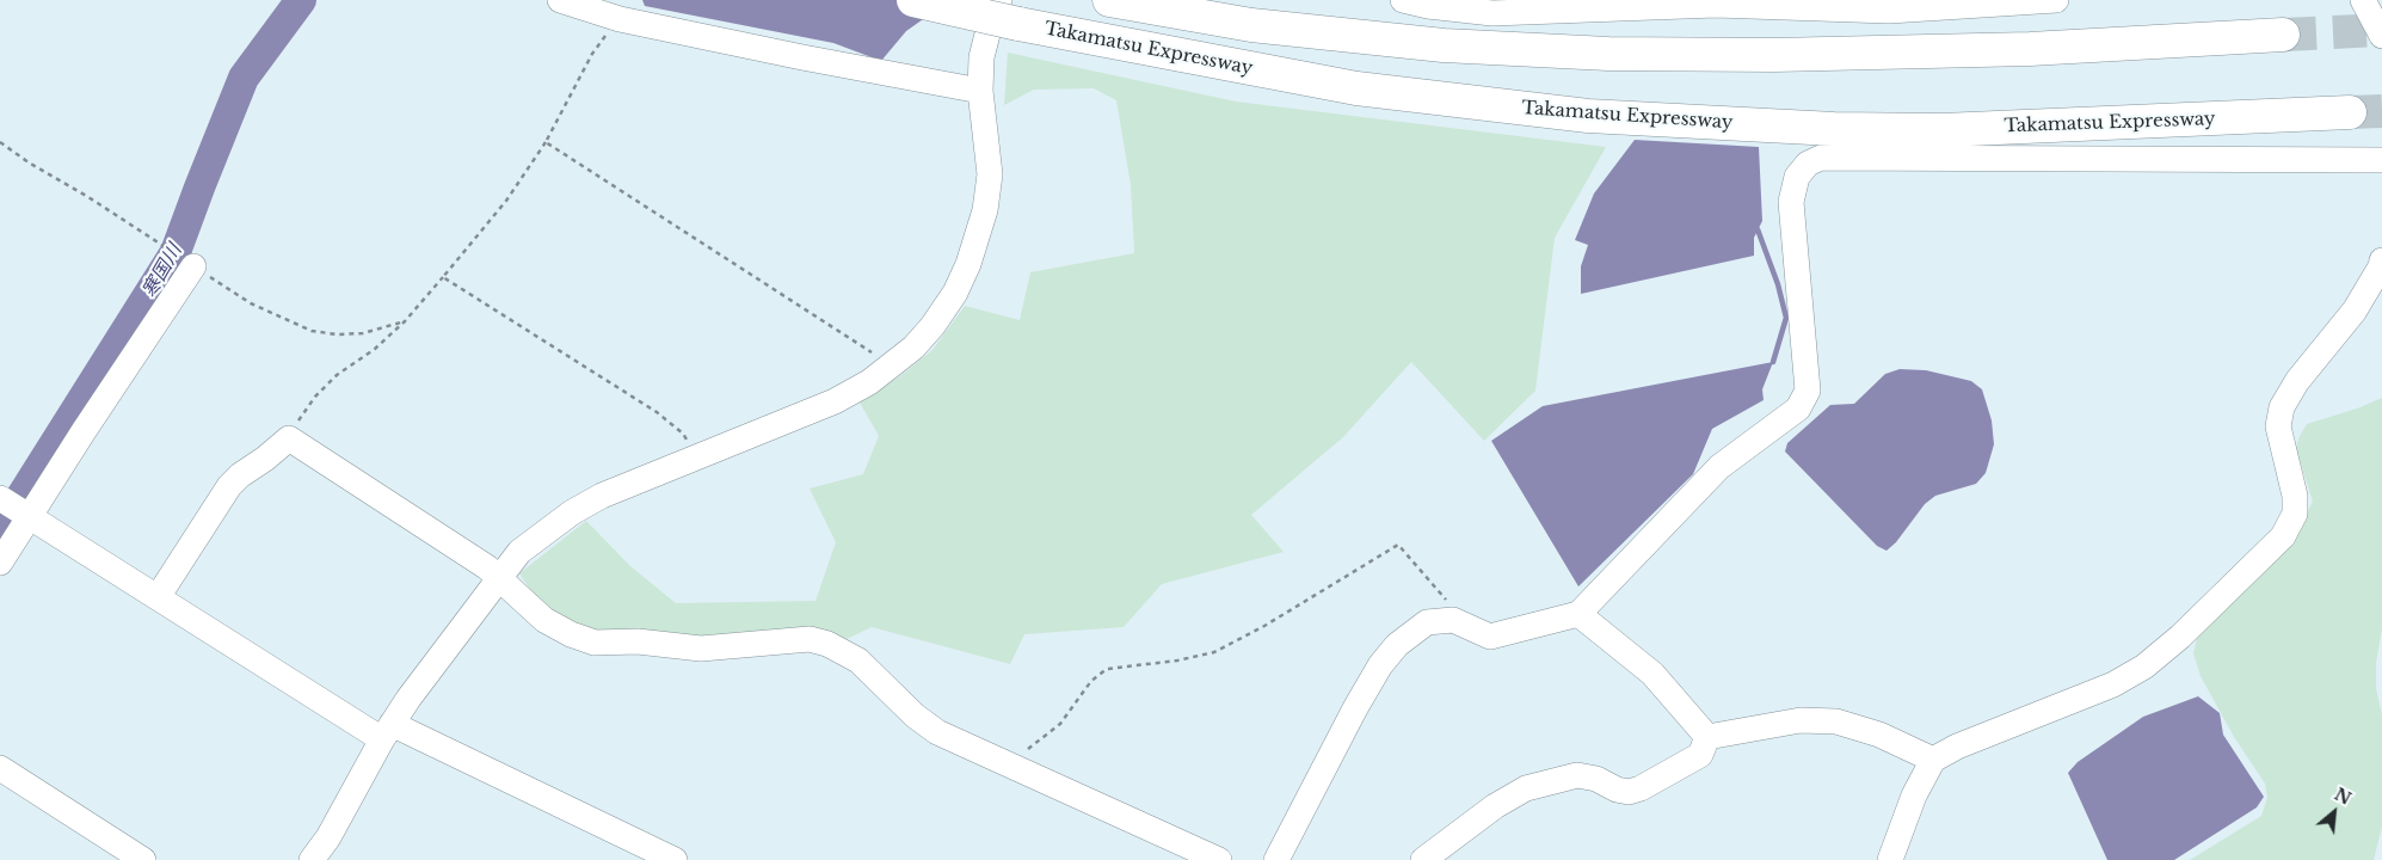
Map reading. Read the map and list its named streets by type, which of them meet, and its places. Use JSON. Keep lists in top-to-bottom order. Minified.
{"streets":{"highway":["Takamatsu Expressway"]},"water":["寒国川"],"north":"top right"}
